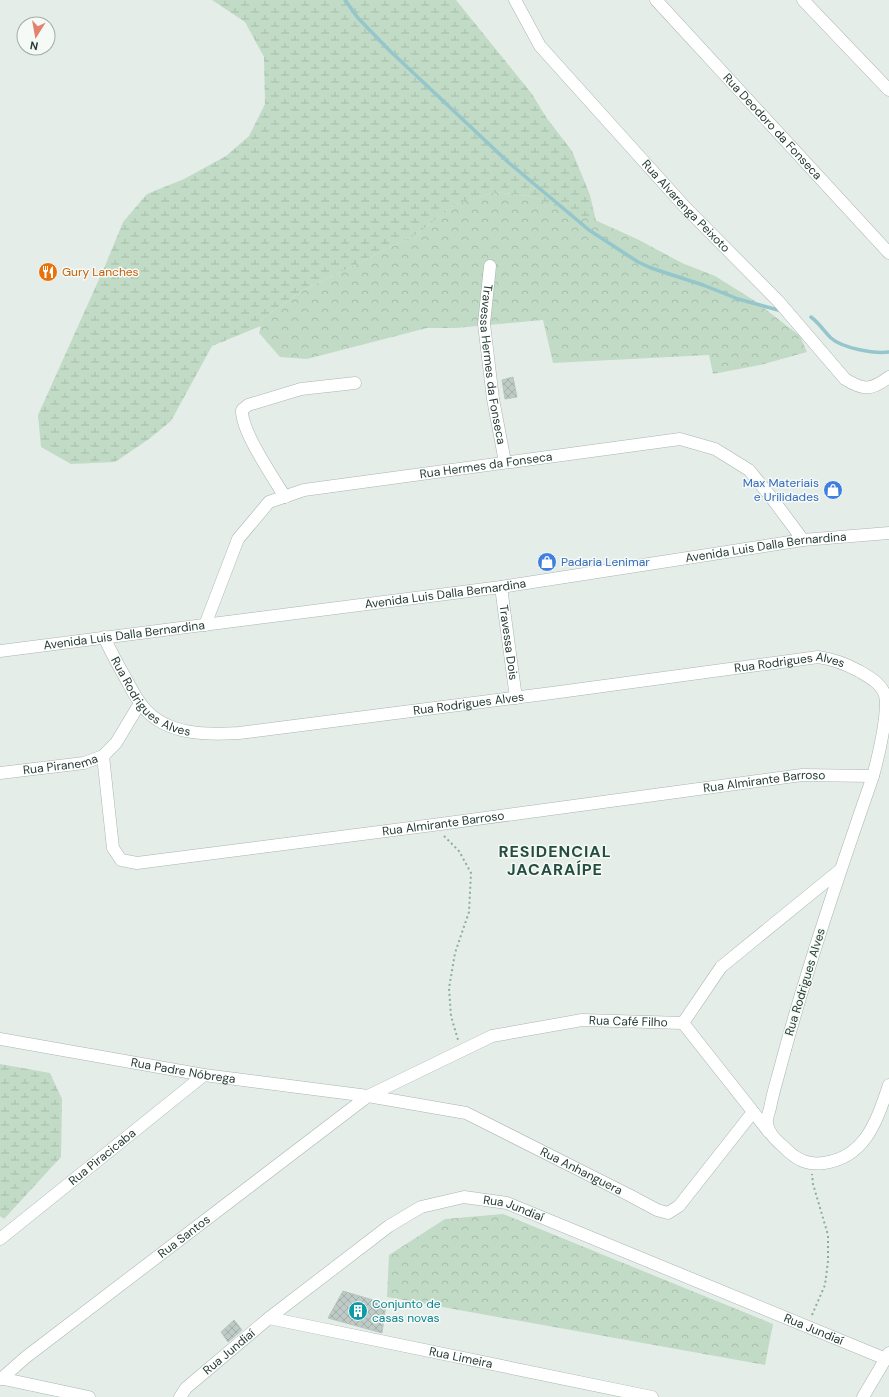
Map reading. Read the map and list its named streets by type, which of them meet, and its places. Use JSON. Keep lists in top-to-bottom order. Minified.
{"streets":{"street":["Rua Deodoro da Fonseca","Rua Alvarenga Peixoto","Travessa Hermes da Fonseca","Rua Hermes da Fonseca","Avenida Luis Dalla Bernardina","Travessa Dois","Rua Rodrigues Alves","Rua Piranema","Rua Almirante Barroso","Rua Café Filho","Rua Padre Nóbrega","Rua Piracicaba","Rua Anhanguera","Rua Jundiaí","Rua Santos","Rua Limeira"]},"crossings":[["Travessa Hermes da Fonseca","Rua Hermes da Fonseca"],["Rua Hermes da Fonseca","Avenida Luis Dalla Bernardina"],["Avenida Luis Dalla Bernardina","Travessa Dois"],["Avenida Luis Dalla Bernardina","Rua Rodrigues Alves"],["Travessa Dois","Rua Rodrigues Alves"],["Rua Rodrigues Alves","Rua Piranema"],["Rua Rodrigues Alves","Rua Almirante Barroso"],["Rua Rodrigues Alves","Rua Café Filho"],["Rua Piranema","Rua Almirante Barroso"],["Rua Café Filho","Rua Padre Nóbrega"],["Rua Café Filho","Rua Anhanguera"],["Rua Café Filho","Rua Santos"],["Rua Padre Nóbrega","Rua Piracicaba"],["Rua Padre Nóbrega","Rua Anhanguera"],["Rua Padre Nóbrega","Rua Santos"],["Rua Anhanguera","Rua Santos"],["Rua Jundiaí","Rua Limeira"]],"districts":["RESIDENCIAL JACARAÍPE"],"places":{"restaurant":["Gury Lanches"],"shop":["Max Materiais e Urilidades","Padaria Lenimar"],"building":["Conjunto de casas novas"]},"north":"bottom"}
